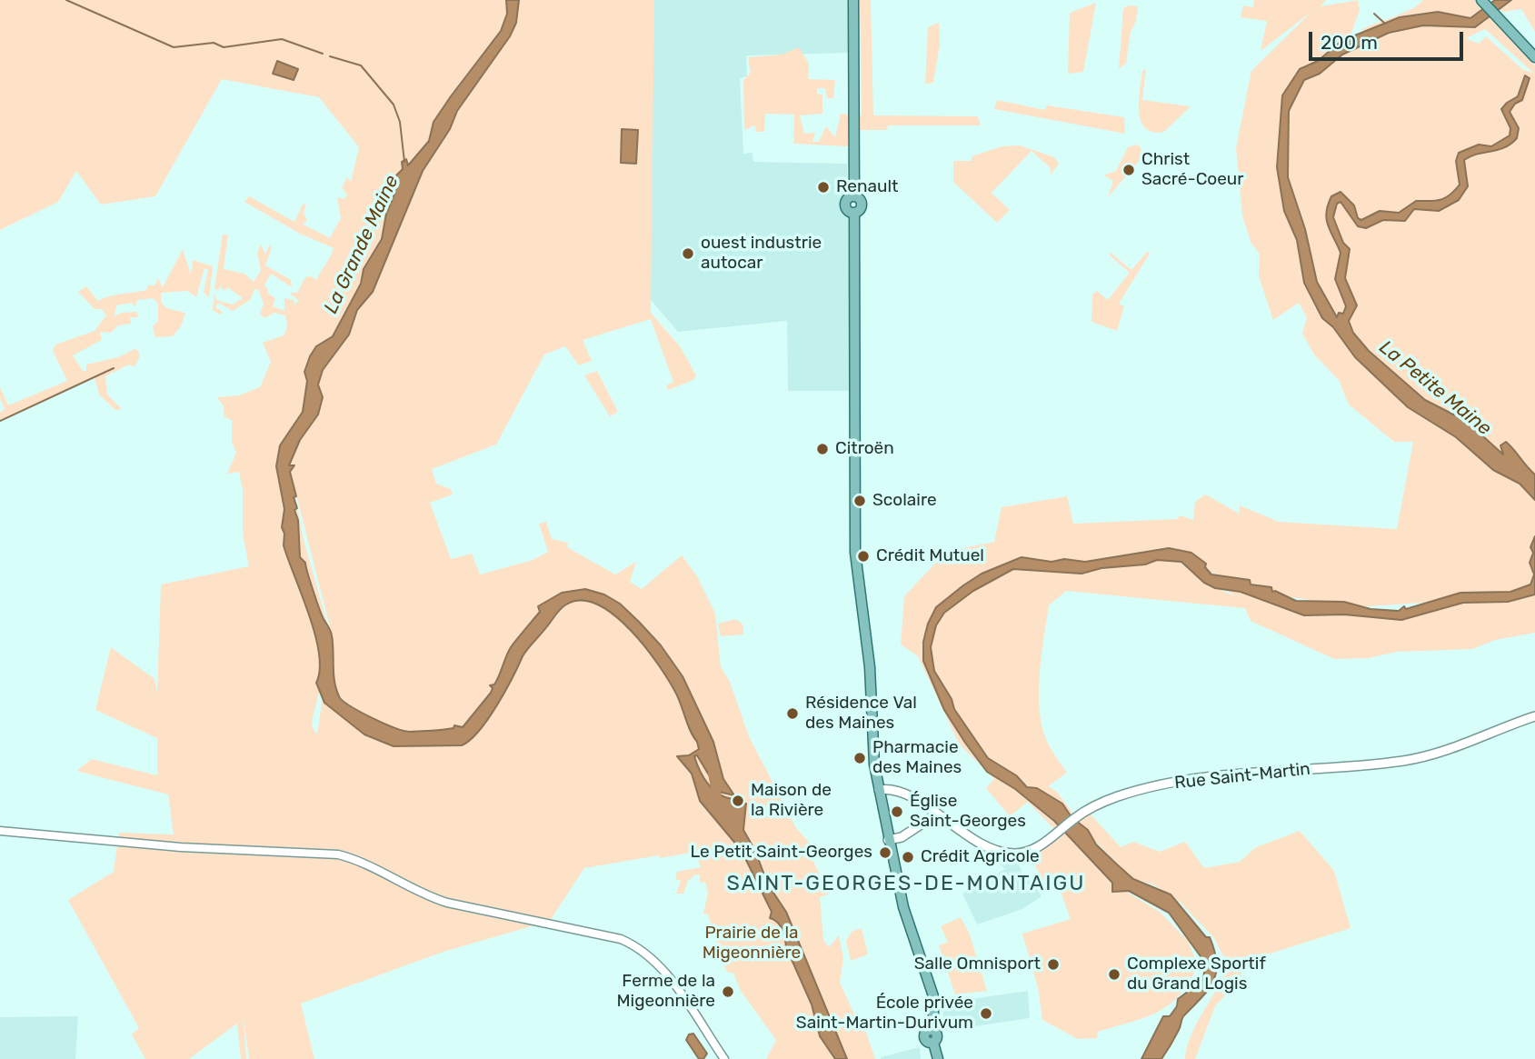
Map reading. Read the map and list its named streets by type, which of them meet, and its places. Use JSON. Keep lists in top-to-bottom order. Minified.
{"streets":{"main road":["Rue Saint-Martin"]},"districts":["SAINT-GEORGES-DE-MONTAIGU"],"water":["La Grande Maine","La Petite Maine"],"parks":["Prairie de la Migeonnière"],"places":["Christ Sacré-Coeur","Renault","ouest industrie autocar","Citroën","Scolaire","Crédit Mutuel","Résidence Val des Maines","Pharmacie des Maines","Maison de la Rivière","Église Saint-Georges","Le Petit Saint-Georges","Crédit Agricole","Salle Omnisport","Complexe Sportif du Grand Logis","Ferme de la Migeonnière","École privée Saint-Martin-Durivum"],"scale_bar":"200 m"}
